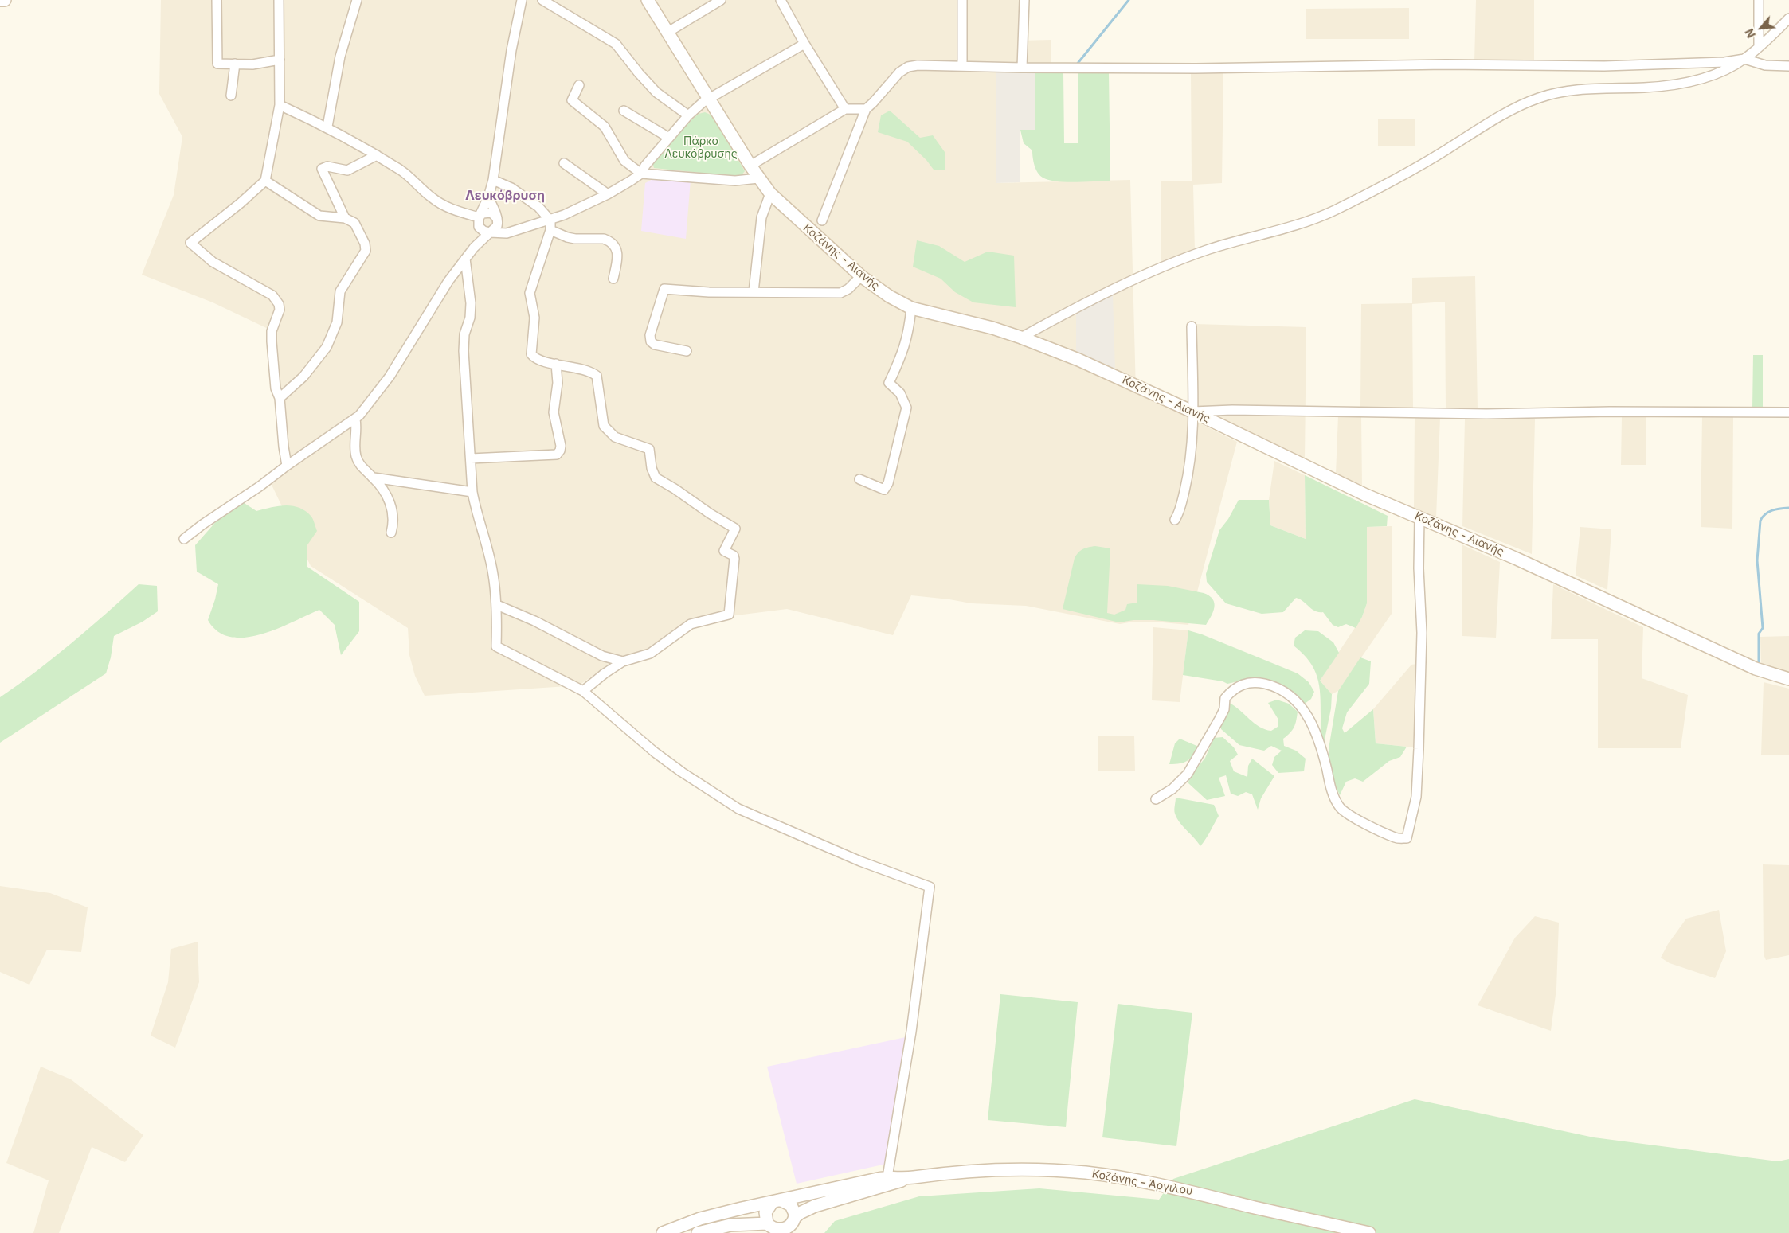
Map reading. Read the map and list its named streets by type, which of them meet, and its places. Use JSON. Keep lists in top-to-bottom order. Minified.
{"streets":{"main road":["Κοζάνης - Αιανής","Κοζάνης - Άργιλου"]},"districts":["Λευκόβρυση"],"parks":["Πάρκο Λευκόβρυσης"],"north":"bottom left"}
